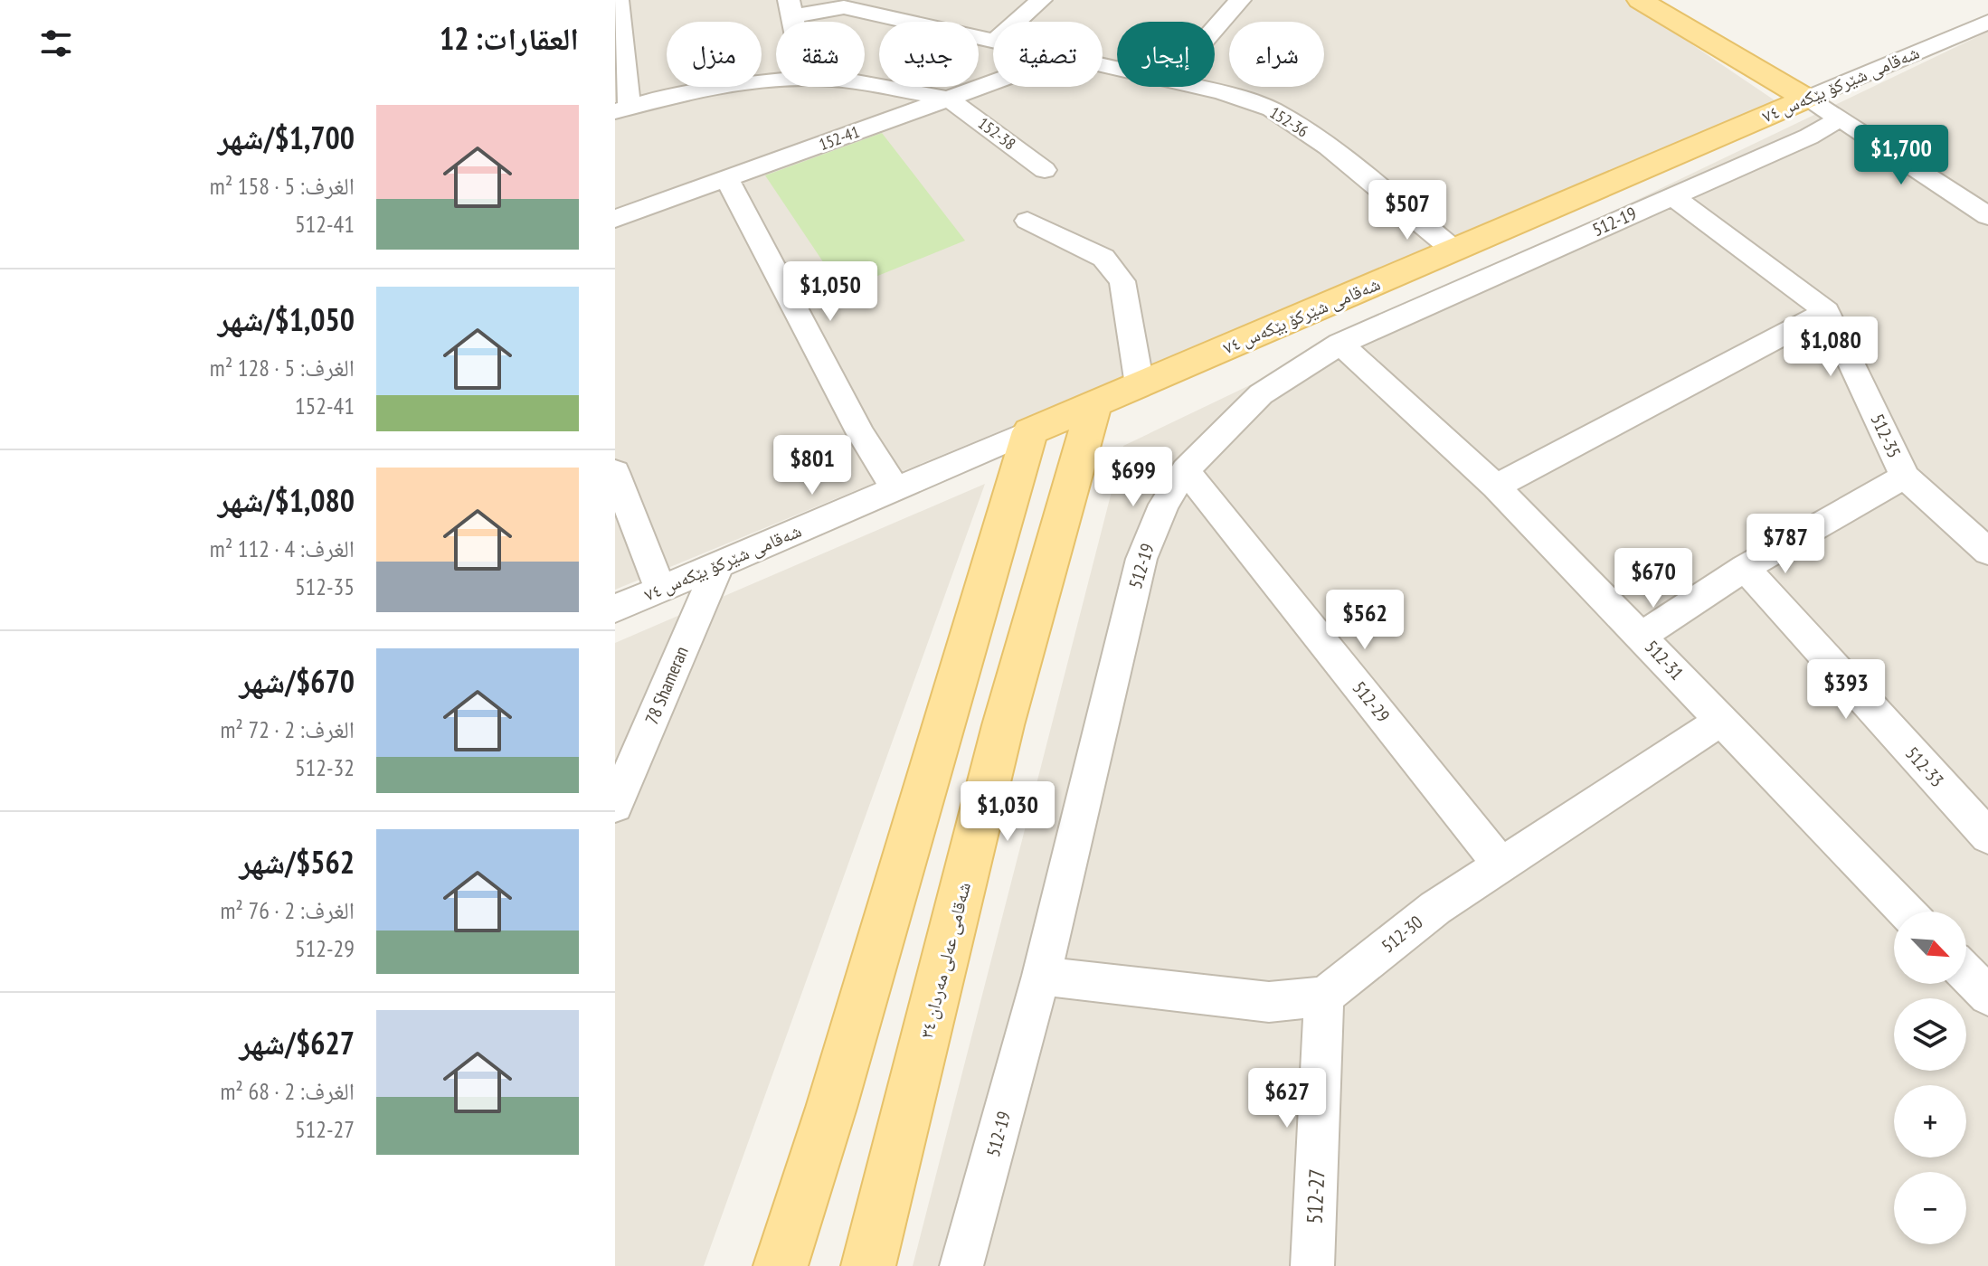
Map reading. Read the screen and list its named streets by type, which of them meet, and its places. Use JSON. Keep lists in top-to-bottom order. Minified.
{"streets":{"main road":["شەقامی شێرکۆ بێکەس ٧٤","شەقامی عەلی مەردان ٣٤"],"street":["152-36","152-38","152-41","512-19","512-35","512-31","78 Shameran","512-29","512-33","512-30","512-27"]},"crossings":[["شەقامی شێرکۆ بێکەس ٧٤","152-36"],["شەقامی شێرکۆ بێکەس ٧٤","78 Shameran"],["شەقامی شێرکۆ بێکەس ٧٤","شەقامی عەلی مەردان ٣٤"],["152-38","152-41"],["512-19","512-35"],["512-19","512-31"],["512-19","512-29"],["512-31","512-30"],["512-29","512-30"],["512-30","512-27"]],"north":"bottom right","page":{"heading":"العقارات: 12","chip":["شراء","إيجار","تصفية","جديد","شقة","منزل"],"list":[{"name":"$1,700/شهر","note":"الغرف: 5 · 158 m² · 512-41"},{"name":"$1,050/شهر","note":"الغرف: 5 · 128 m² · 152-41"},{"name":"$1,080/شهر","note":"الغرف: 4 · 112 m² · 512-35"},{"name":"$670/شهر","note":"الغرف: 2 · 72 m² · 512-32"},{"name":"$562/شهر","note":"الغرف: 2 · 76 m² · 512-29"},{"name":"$627/شهر","note":"الغرف: 2 · 68 m² · 512-27"}],"price":["$1,700","$507","$1,050","$1,080","$801","$699","$787","$670","$562","$393","$1,030","$627"],"map_buttons":["+","−"]}}
